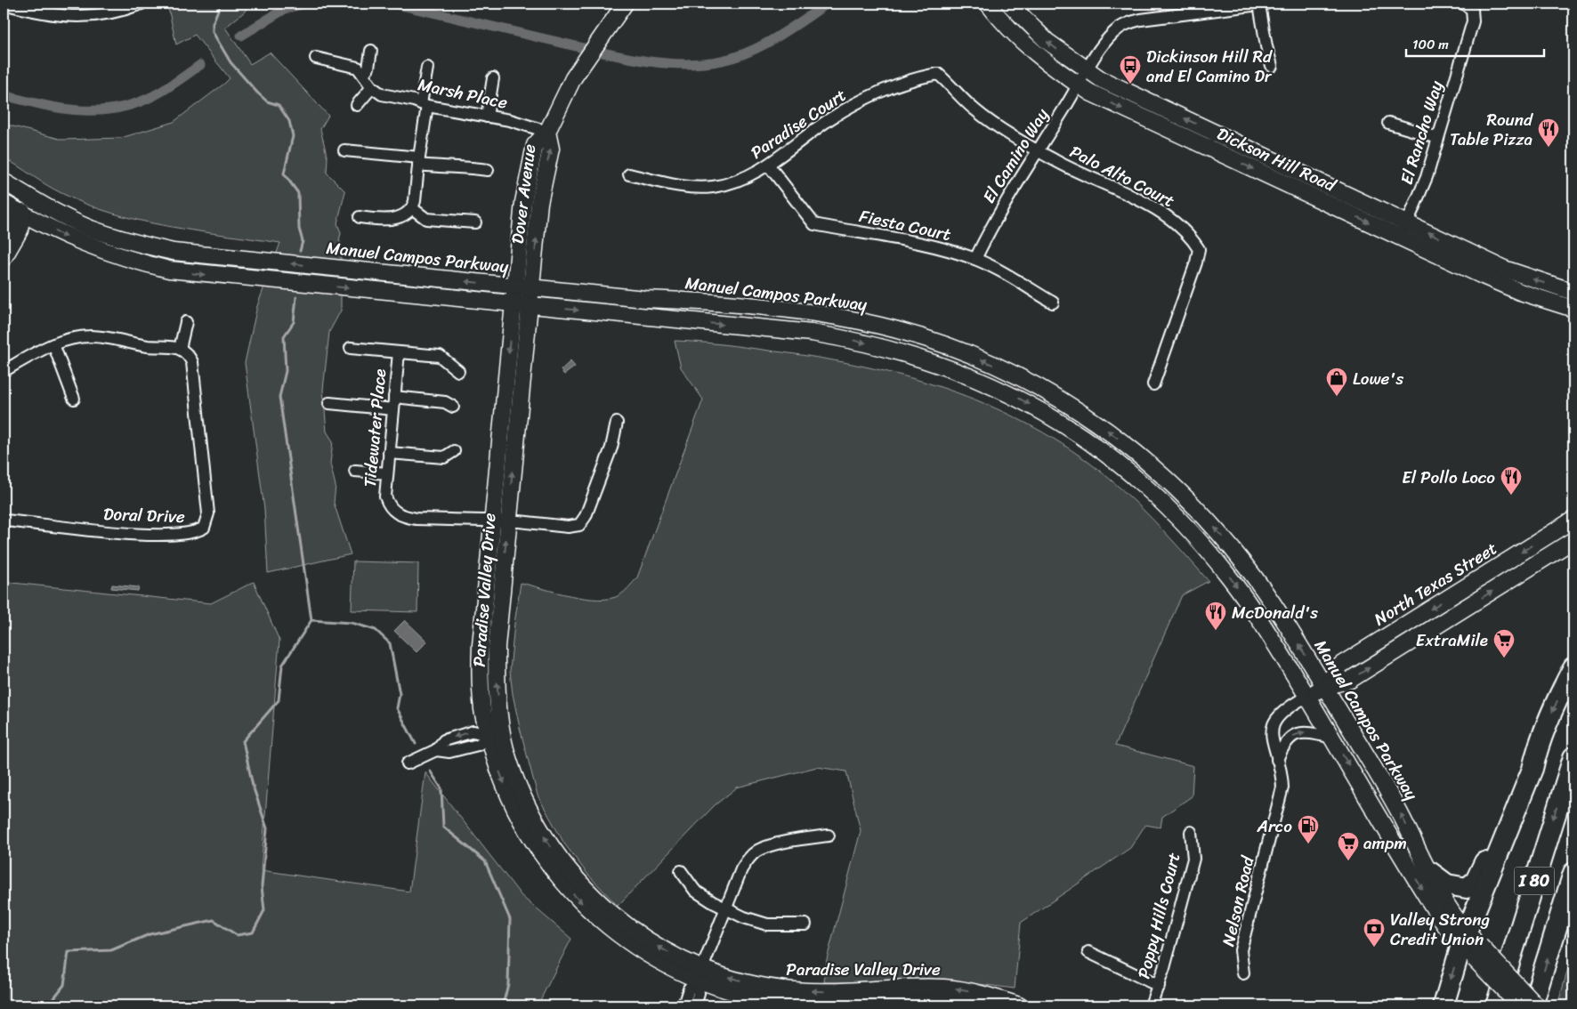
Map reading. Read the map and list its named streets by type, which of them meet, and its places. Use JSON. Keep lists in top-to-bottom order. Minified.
{"streets":{"highway":["I 80"],"main road":["Dickson Hill Road","Dover Avenue","Manuel Campos Parkway","North Texas Street","Paradise Valley Drive"],"street":["Marsh Place","Paradise Court","El Rancho Way","El Camino Way","Palo Alto Court","Fiesta Court","Tidewater Place","Doral Drive","Nelson Road","Poppy Hills Court"]},"crossings":[["Marsh Place","Dover Avenue"],["Paradise Court","El Camino Way"],["Paradise Court","Palo Alto Court"],["Paradise Court","Fiesta Court"],["El Rancho Way","Dickson Hill Road"],["El Camino Way","Dickson Hill Road"],["El Camino Way","Palo Alto Court"],["El Camino Way","Fiesta Court"],["Dover Avenue","Manuel Campos Parkway"],["Dover Avenue","Paradise Valley Drive"],["Manuel Campos Parkway","North Texas Street"],["Manuel Campos Parkway","Paradise Valley Drive"],["Manuel Campos Parkway","I 80"],["Manuel Campos Parkway","Nelson Road"],["Tidewater Place","Paradise Valley Drive"],["North Texas Street","Nelson Road"]],"places":{"bus stop":["Dickinson Hill Rd and El Camino Dr"],"restaurant":["Round Table Pizza","El Pollo Loco","McDonald's"],"shop":["Lowe's"],"supermarket":["ExtraMile","ampm"],"fuel station":["Arco"],"bank":["Valley Strong Credit Union"]},"scale_bar":"100 m"}
